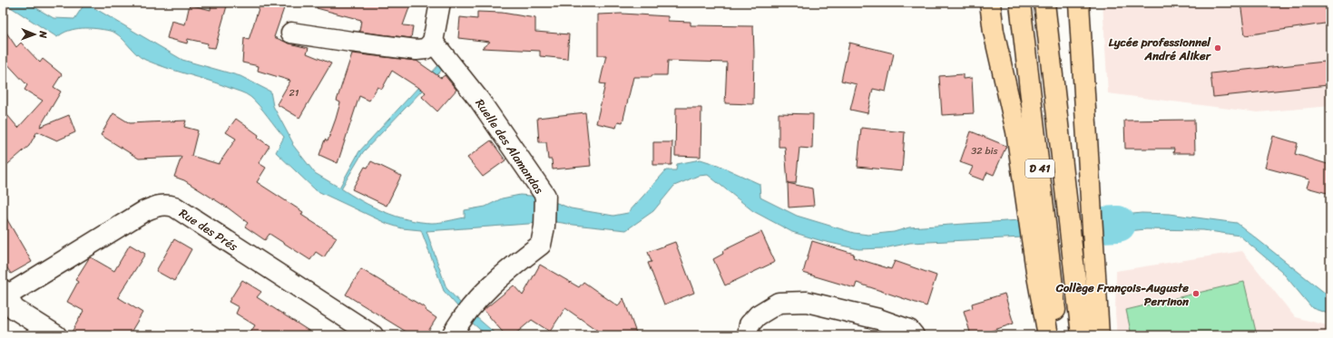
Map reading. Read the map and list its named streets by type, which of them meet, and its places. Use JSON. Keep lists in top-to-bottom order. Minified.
{"streets":{"highway":["D 41"],"street":["Ruelle des Alamandas","Rue des Prés"]},"places":["Lycée professionnel André Aliker","Collège François-Auguste Perrinon"],"house_numbers":["21","32 bis"],"north":"right"}
